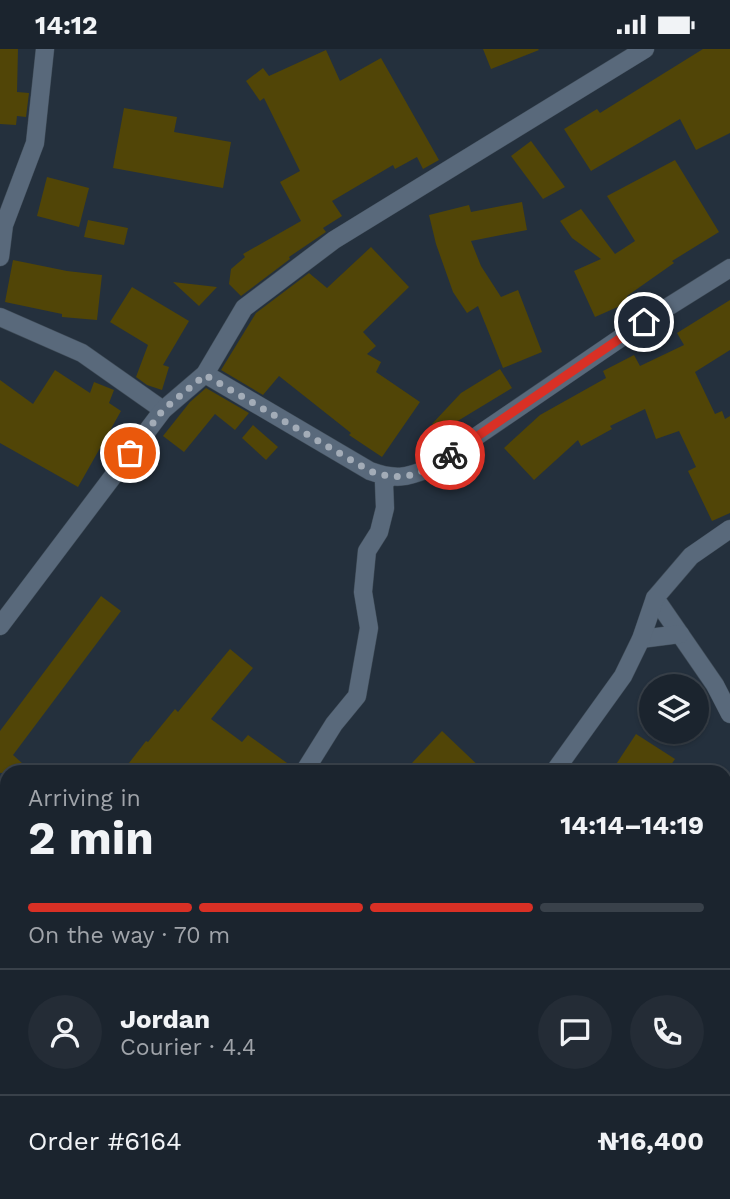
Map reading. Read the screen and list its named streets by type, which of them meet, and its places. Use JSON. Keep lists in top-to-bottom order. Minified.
{"page":{"status":"14:12","heading":["2 min","Arriving in","14:14–14:19"],"panel":["Jordan","Courier · 4.4","Order #6164","₦16,400"],"bar":"On the way · 70 m"}}
